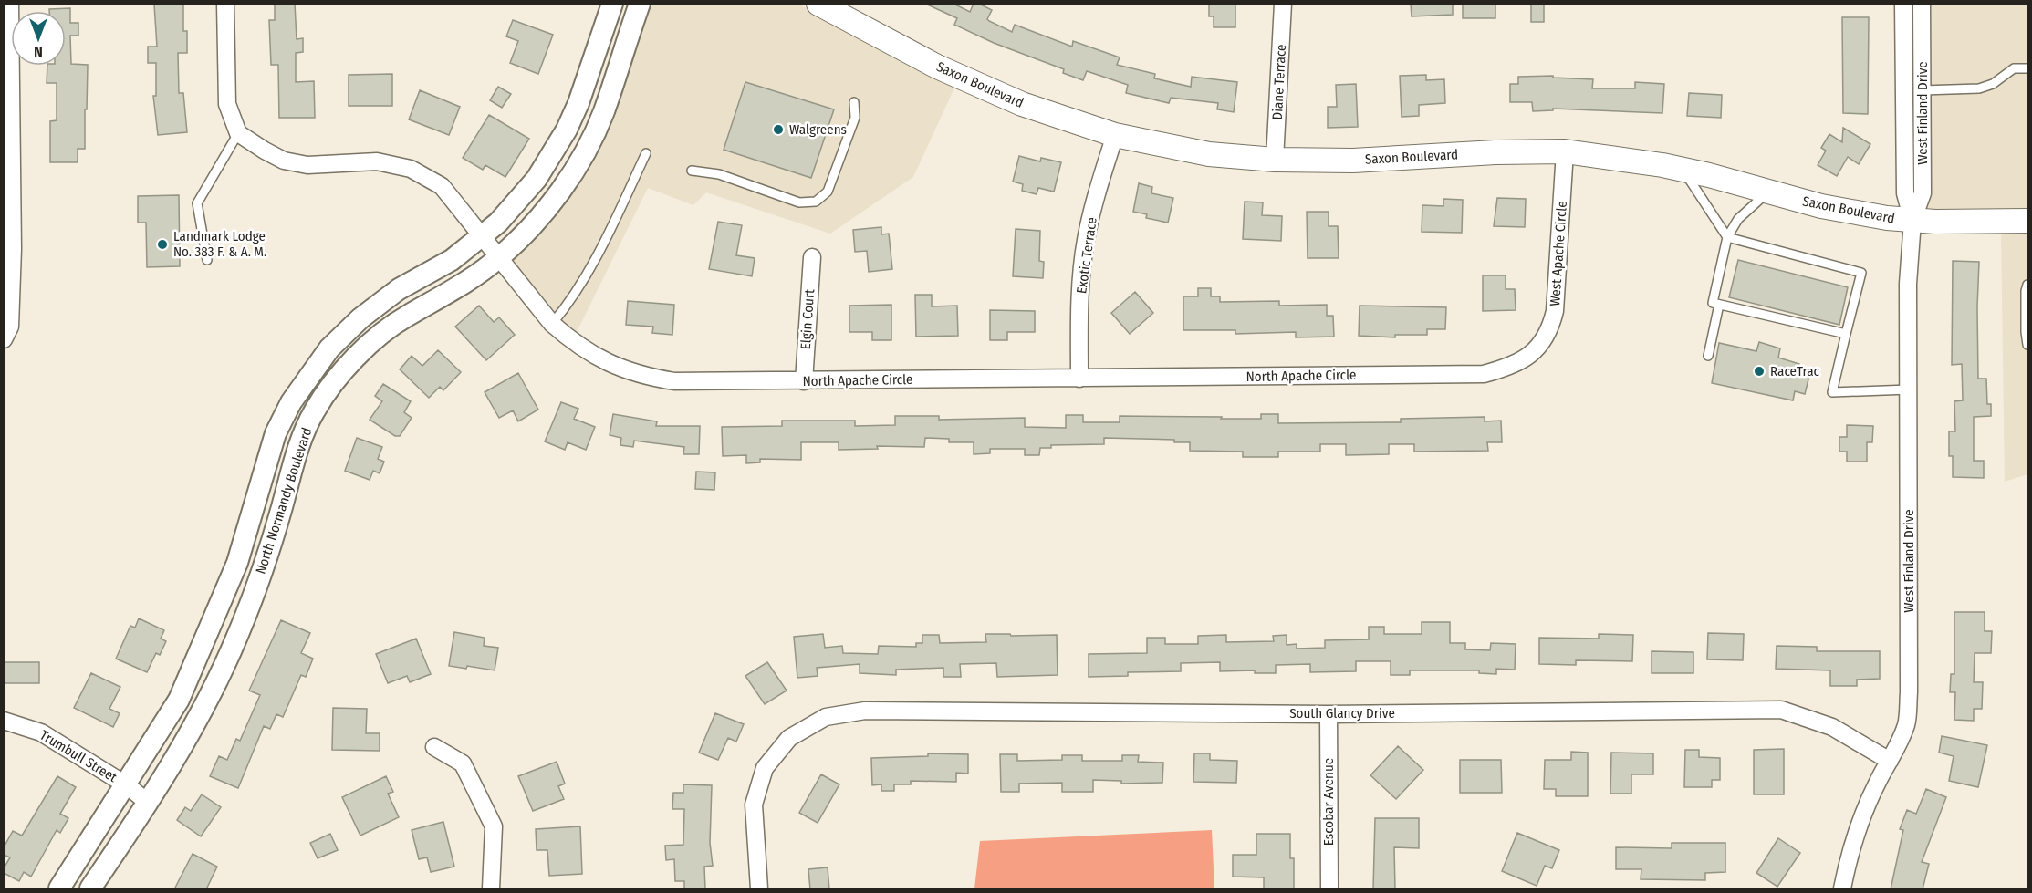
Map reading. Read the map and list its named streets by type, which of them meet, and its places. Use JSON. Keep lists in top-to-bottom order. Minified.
{"streets":{"main road":["Saxon Boulevard"],"street":["Diane Terrace","West Finland Drive","West Apache Circle","Exotic Terrace","Elgin Court","North Apache Circle","North Normandy Boulevard","South Glancy Drive","Trumbull Street","Escobar Avenue"]},"crossings":[["Diane Terrace","Saxon Boulevard"],["Saxon Boulevard","West Finland Drive"],["Saxon Boulevard","West Apache Circle"],["Saxon Boulevard","Exotic Terrace"],["West Finland Drive","South Glancy Drive"],["West Apache Circle","North Apache Circle"],["Exotic Terrace","North Apache Circle"],["Elgin Court","North Apache Circle"],["North Apache Circle","North Normandy Boulevard"],["North Normandy Boulevard","Trumbull Street"],["South Glancy Drive","Escobar Avenue"]],"places":["Walgreens","Landmark Lodge No. 383 F. & A. M.","RaceTrac"],"north":"bottom"}
